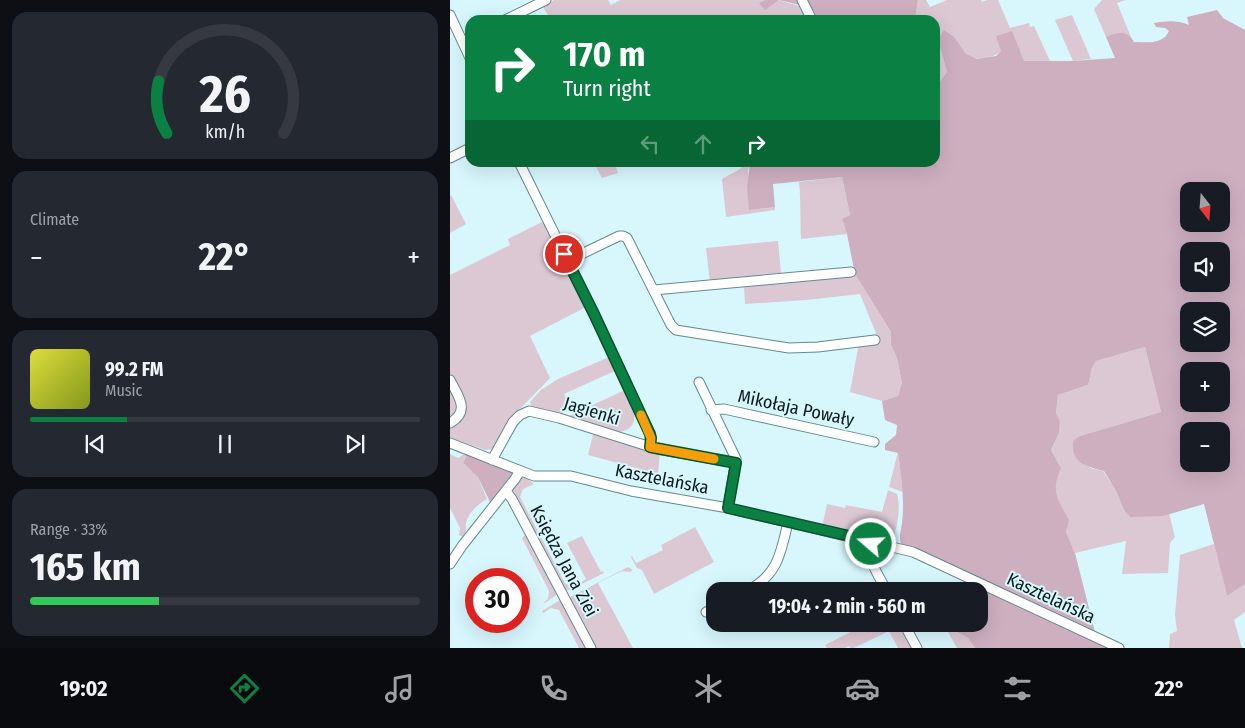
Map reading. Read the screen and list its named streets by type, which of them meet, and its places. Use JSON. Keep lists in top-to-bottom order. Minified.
{"streets":{"street":["Mikołaja Powały","Jagienki","Kasztelańska","Księdza Jana Ziei"]},"crossings":[["Jagienki","Kasztelańska"]],"north":"bottom","page":{"turn":["170 m","Turn right"],"tile":["Climate",["Range · 33%","165 km"]],"map_buttons":["+","−"],"heat":["−","22°","+"],"song":["99.2 FM","Music"],"limit":"30","trip":"19:04 · 2 min · 560 m","tabs":["19:02","22°"],"gauge":["26","km/h"]}}
